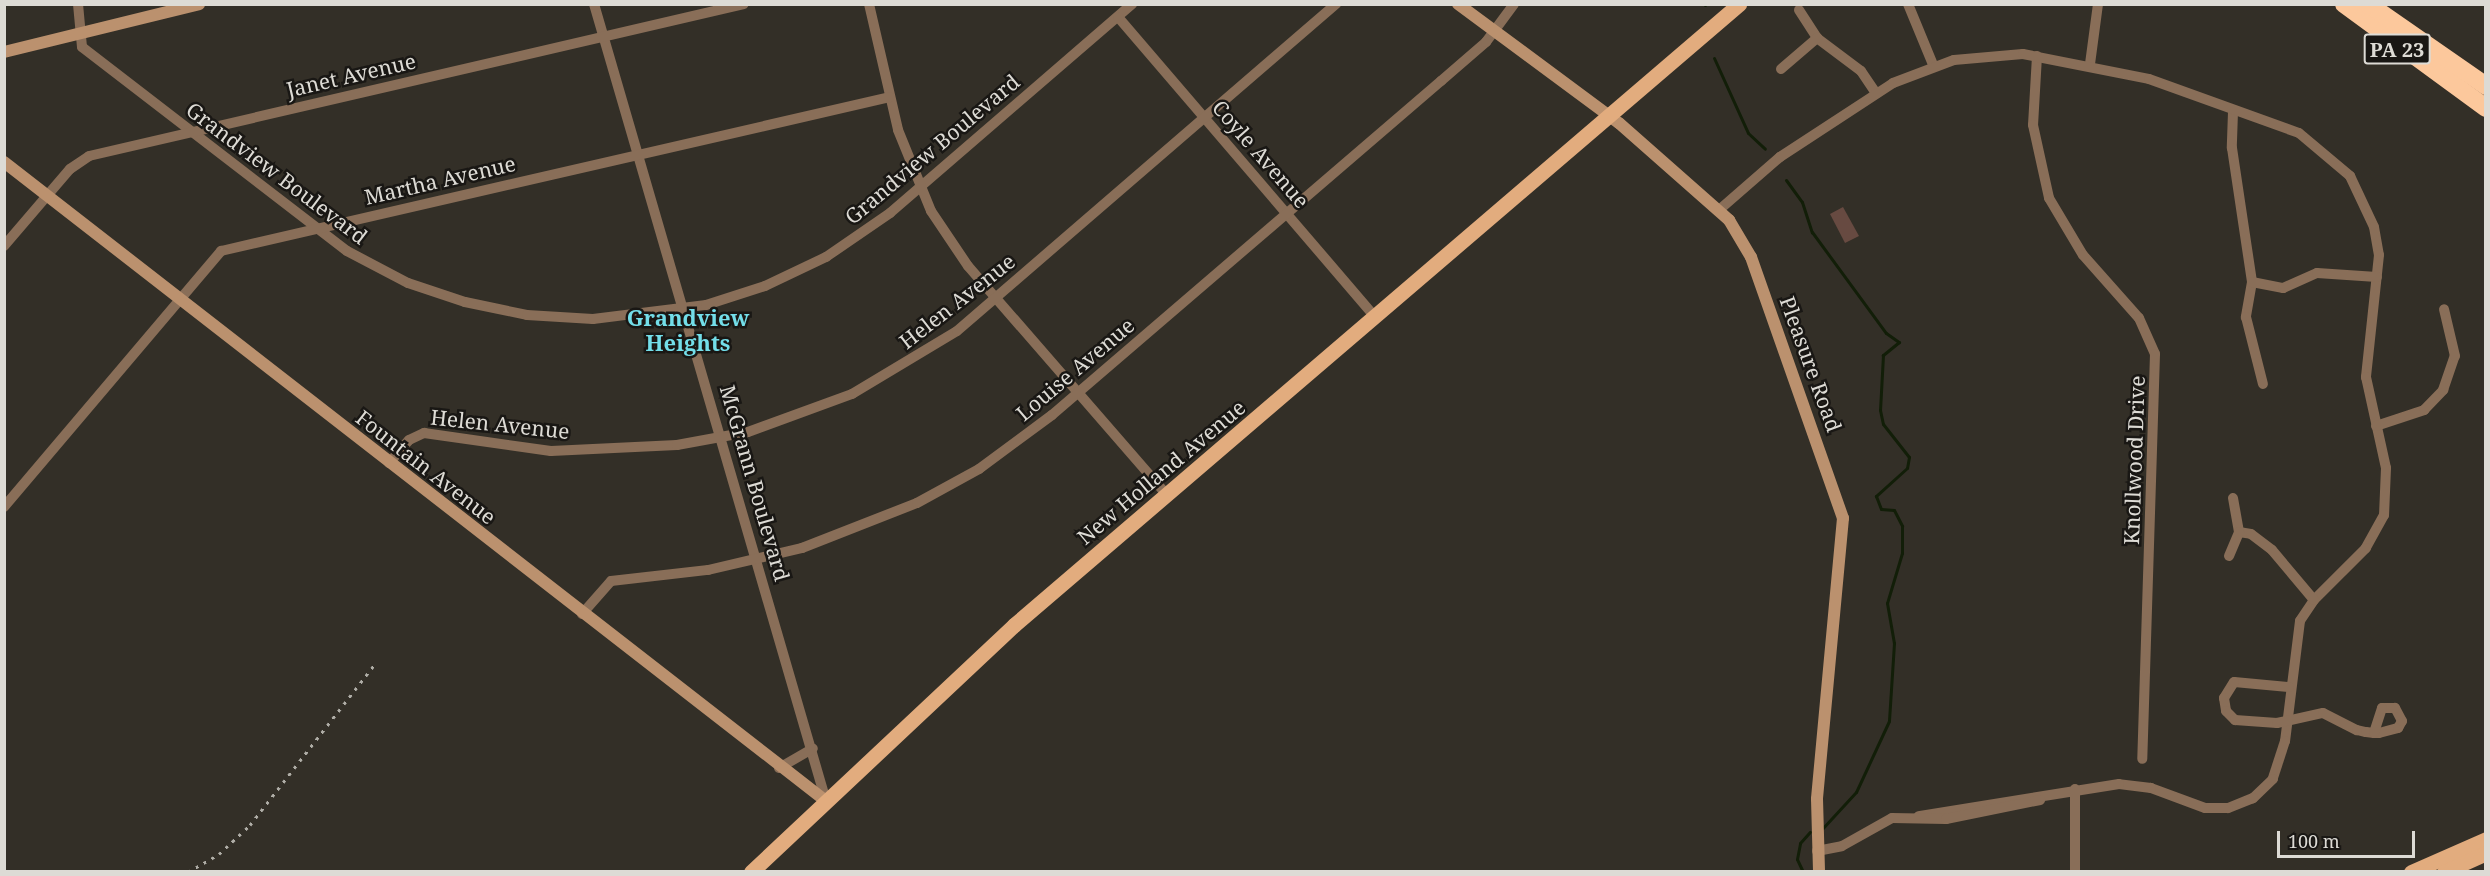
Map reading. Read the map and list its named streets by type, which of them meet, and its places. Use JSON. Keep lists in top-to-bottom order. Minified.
{"streets":{"highway":["PA 23"],"main road":["New Holland Avenue"],"street":["Janet Avenue","Grandview Boulevard","Coyle Avenue","Martha Avenue","Helen Avenue","Pleasure Road","Louise Avenue","Knollwood Drive","Fountain Avenue","McGrann Boulevard"]},"crossings":[["Janet Avenue","Grandview Boulevard"],["Janet Avenue","Fountain Avenue"],["Janet Avenue","McGrann Boulevard"],["Grandview Boulevard","Coyle Avenue"],["Grandview Boulevard","Martha Avenue"],["Grandview Boulevard","McGrann Boulevard"],["Coyle Avenue","Helen Avenue"],["Coyle Avenue","Louise Avenue"],["Coyle Avenue","New Holland Avenue"],["Martha Avenue","Fountain Avenue"],["Martha Avenue","McGrann Boulevard"],["Helen Avenue","Fountain Avenue"],["Helen Avenue","McGrann Boulevard"],["Pleasure Road","Louise Avenue"],["Pleasure Road","New Holland Avenue"],["Louise Avenue","Fountain Avenue"],["Louise Avenue","McGrann Boulevard"],["Fountain Avenue","New Holland Avenue"],["Fountain Avenue","McGrann Boulevard"],["New Holland Avenue","McGrann Boulevard"]],"districts":["Grandview Heights"],"scale_bar":"100 m"}
